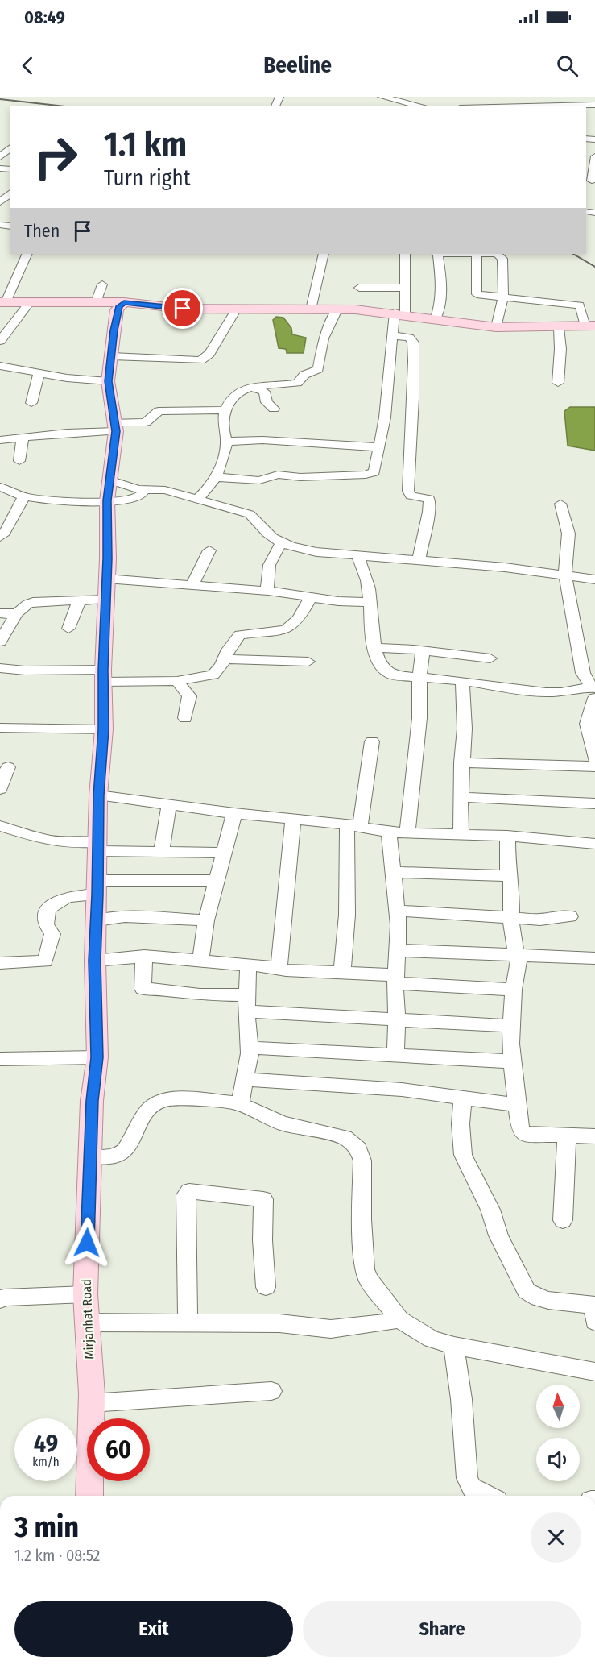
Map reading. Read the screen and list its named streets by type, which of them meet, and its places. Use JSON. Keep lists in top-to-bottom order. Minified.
{"streets":{"main road":["Mirjanhat Road"]},"north":"top","page":{"status":"08:49","header":"Beeline","turn":["1.1 km","Turn right"],"then":"Then","speed":"49 km/h","limit":"60","heading":["3 min","1.2 km · 08:52"],"buttons":["Exit","Share"]}}
